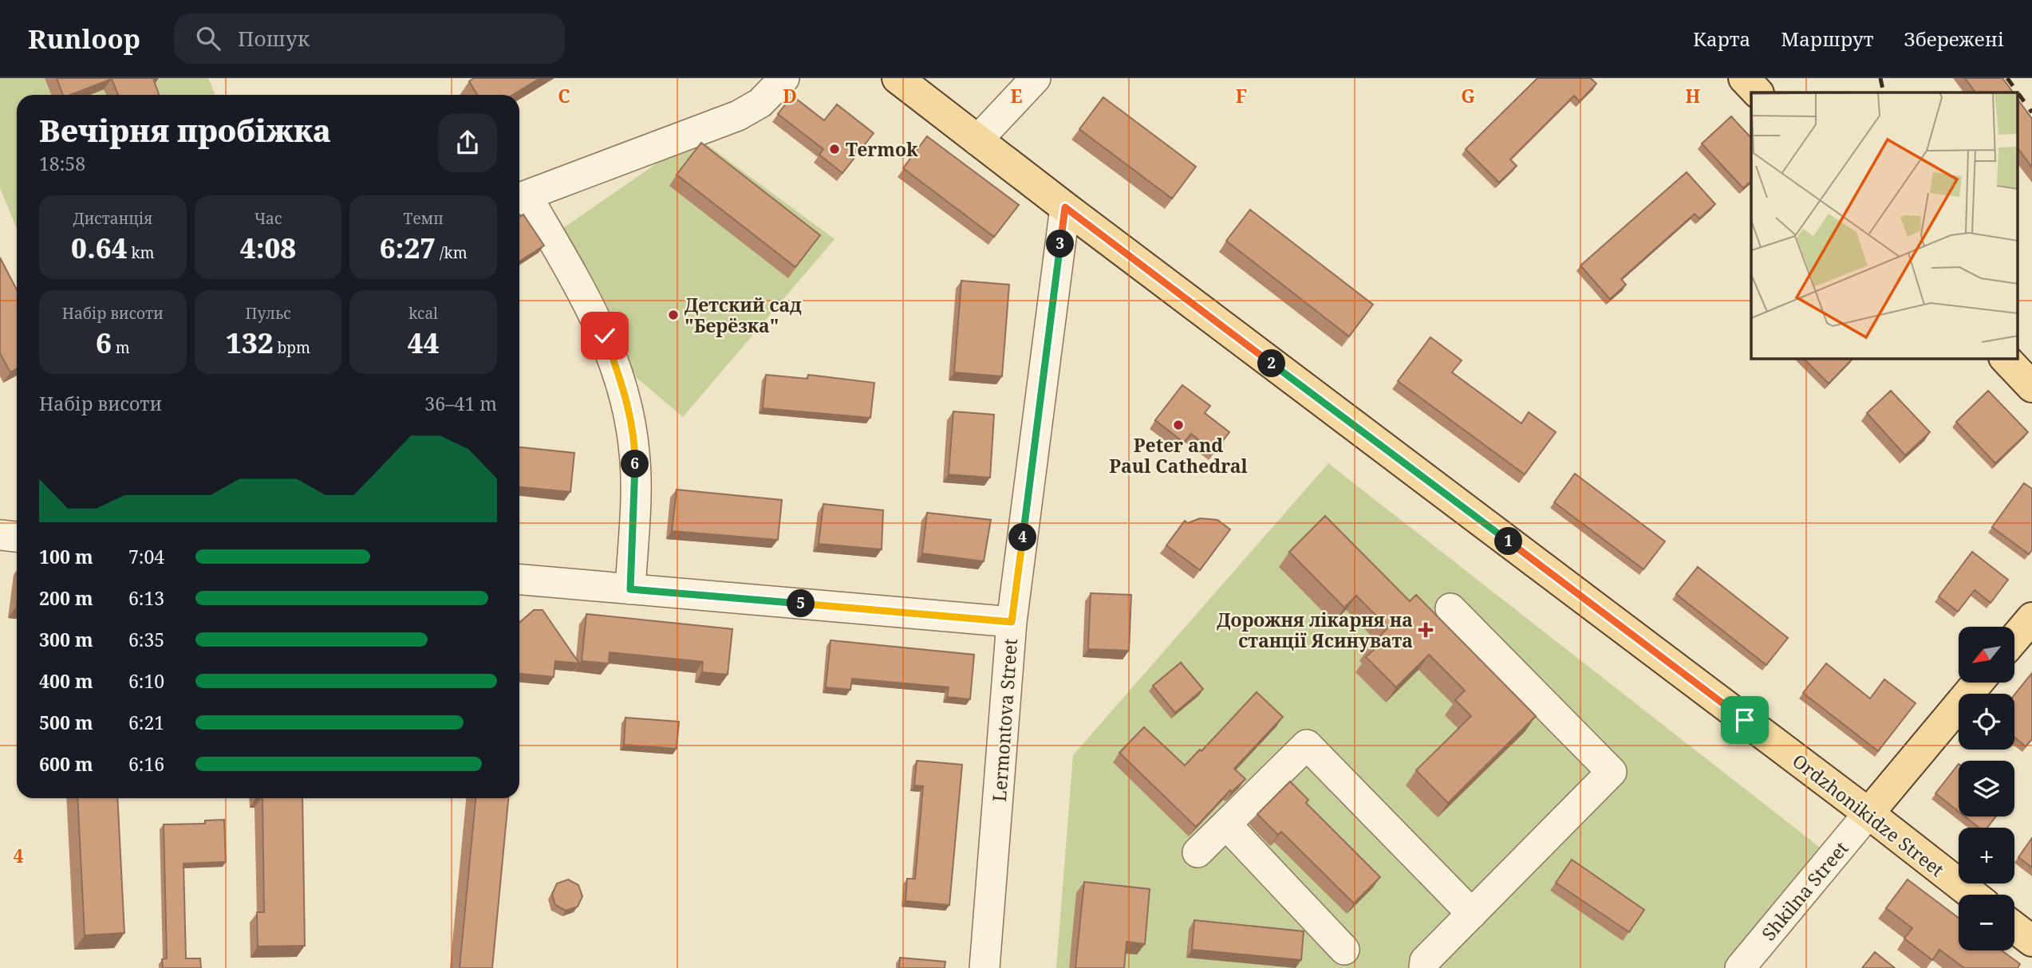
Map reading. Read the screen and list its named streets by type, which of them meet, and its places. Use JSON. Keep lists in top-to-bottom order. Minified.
{"streets":{"main road":["Ordzhonikidze Street"],"street":["Lermontova Street","Shkilna Street"]},"crossings":[["Lermontova Street","Ordzhonikidze Street"],["Ordzhonikidze Street","Shkilna Street"]],"places":{"other":["Termok","Детский сад \"Берёзка\"","Peter and Paul Cathedral"],"health":["Дорожня лікарня на станції Ясинувата"]},"north":"bottom left","page":{"header":"Runloop","search":"Пошук","nav":["Карта","Маршрут","Збережені"],"heading":["Вечірня пробіжка","18:58"],"stats":[["Дистанція","0.64 km"],["Час","4:08"],["Темп","6:27 /km"],["Набір висоти","6 m"],["Пульс","132 bpm"],["kcal","44"]],"pins":["3","2","6","4","1","5"],"chart":["Набір висоти","36–41 m"],"list":[{"name":"100 m","note":"7:04"},{"name":"200 m","note":"6:13"},{"name":"300 m","note":"6:35"},{"name":"400 m","note":"6:10"},{"name":"500 m","note":"6:21"},{"name":"600 m","note":"6:16"}],"map_buttons":["+","−"]},"grid":{"columns":["C","D","E","F","G","H"],"rows":["4"]}}
